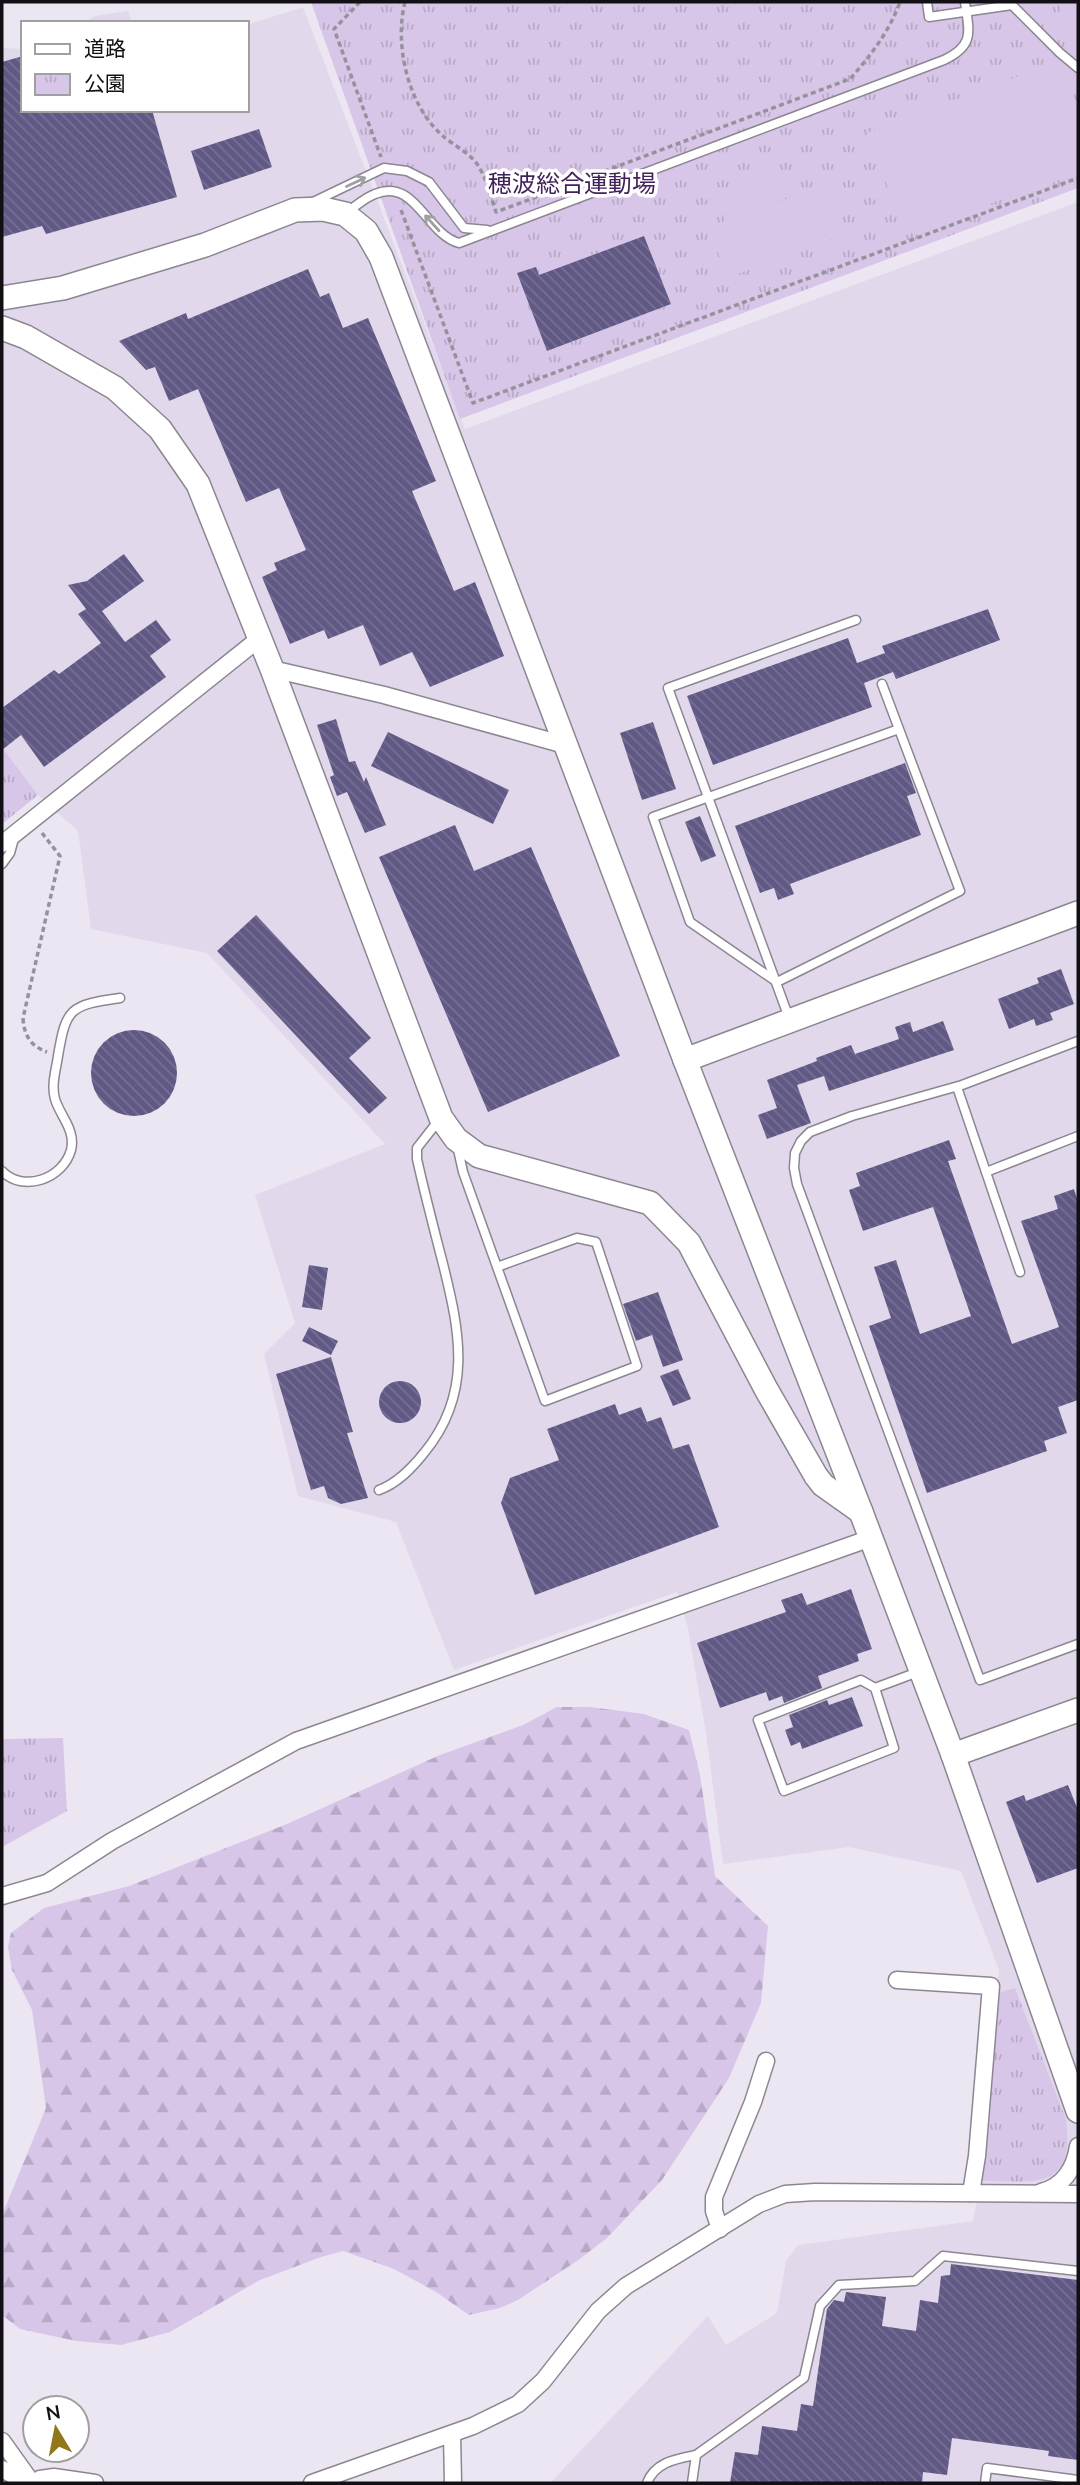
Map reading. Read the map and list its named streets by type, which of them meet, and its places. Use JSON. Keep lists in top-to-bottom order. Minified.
{"parks":["穂波総合運動場"],"legend":["道路","公園"],"north":"top"}
